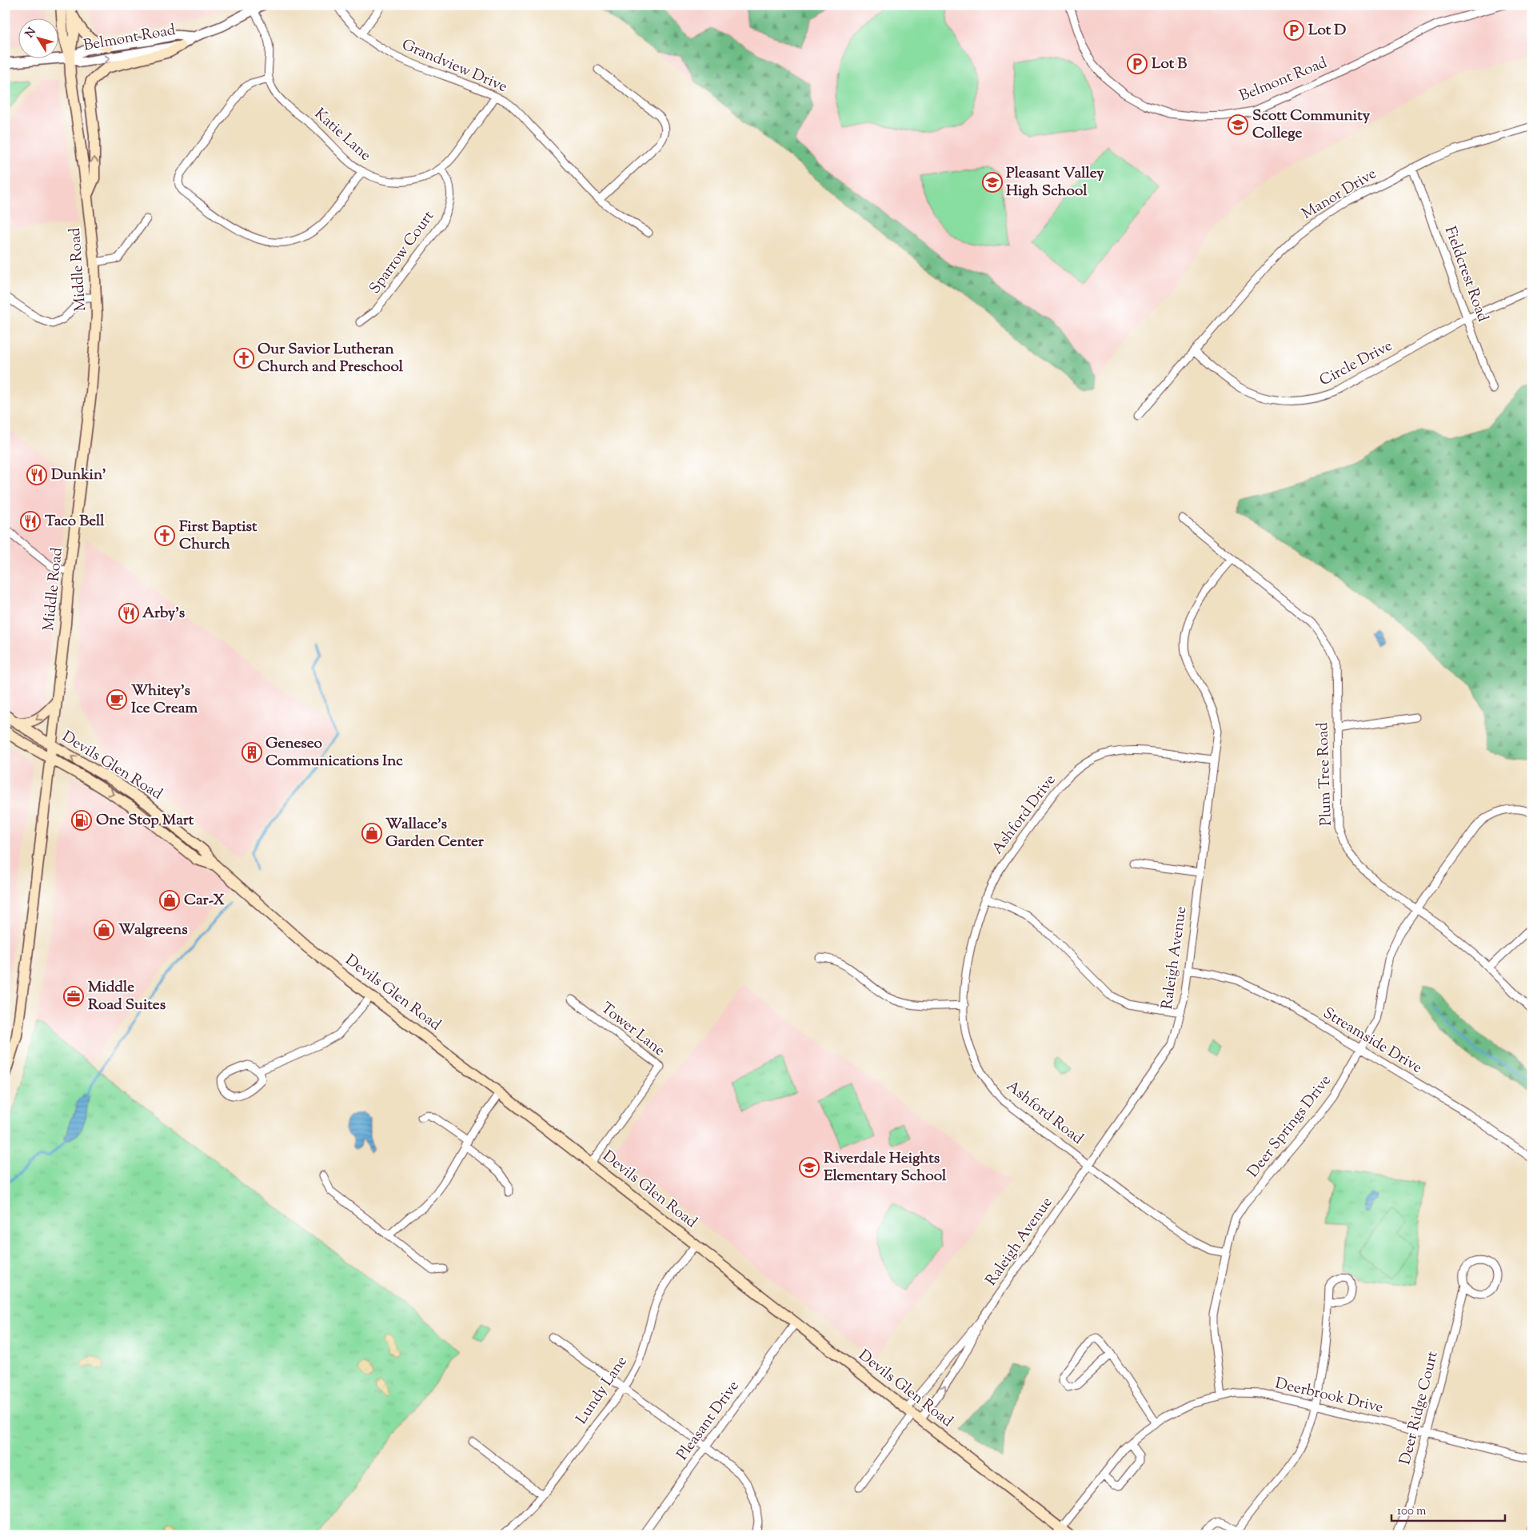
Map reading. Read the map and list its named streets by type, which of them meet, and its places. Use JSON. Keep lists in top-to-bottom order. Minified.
{"streets":{"main road":["Middle Road","Devils Glen Road"],"street":["Belmont Road","Grandview Drive","Katie Lane","Manor Drive","Sparrow Court","Fieldcrest Road","Circle Drive","Plum Tree Road","Ashford Drive","Raleigh Avenue","Tower Lane","Streamside Drive","Ashford Road","Deer Springs Drive","Lundy Lane","Deerbrook Drive","Deer Ridge Court","Pleasant Drive"]},"crossings":[["Belmont Road","Katie Lane"],["Belmont Road","Middle Road"],["Grandview Drive","Katie Lane"],["Katie Lane","Sparrow Court"],["Manor Drive","Fieldcrest Road"],["Manor Drive","Circle Drive"],["Middle Road","Devils Glen Road"],["Fieldcrest Road","Circle Drive"],["Devils Glen Road","Raleigh Avenue"],["Devils Glen Road","Tower Lane"],["Devils Glen Road","Lundy Lane"],["Devils Glen Road","Deerbrook Drive"],["Devils Glen Road","Pleasant Drive"],["Plum Tree Road","Raleigh Avenue"],["Plum Tree Road","Deer Springs Drive"],["Ashford Drive","Raleigh Avenue"],["Ashford Drive","Ashford Road"],["Raleigh Avenue","Streamside Drive"],["Raleigh Avenue","Ashford Road"],["Streamside Drive","Deer Springs Drive"],["Ashford Road","Deer Springs Drive"],["Deer Springs Drive","Deerbrook Drive"],["Deerbrook Drive","Deer Ridge Court"]],"places":{"parking":["Lot D","Lot B"],"school or university":["Scott Community College","Pleasant Valley High School","Riverdale Heights Elementary School"],"church":["Our Savior Lutheran Church and Preschool","First Baptist Church"],"restaurant":["Dunkin'","Taco Bell","Arby's"],"cafe":["Whitey's Ice Cream"],"building":["Geneseo Communications Inc"],"fuel station":["One Stop Mart"],"shop":["Wallace's Garden Center","Car-X","Walgreens"],"office":["Middle Road Suites"]},"scale_bar":"100 m","north":"top left"}
